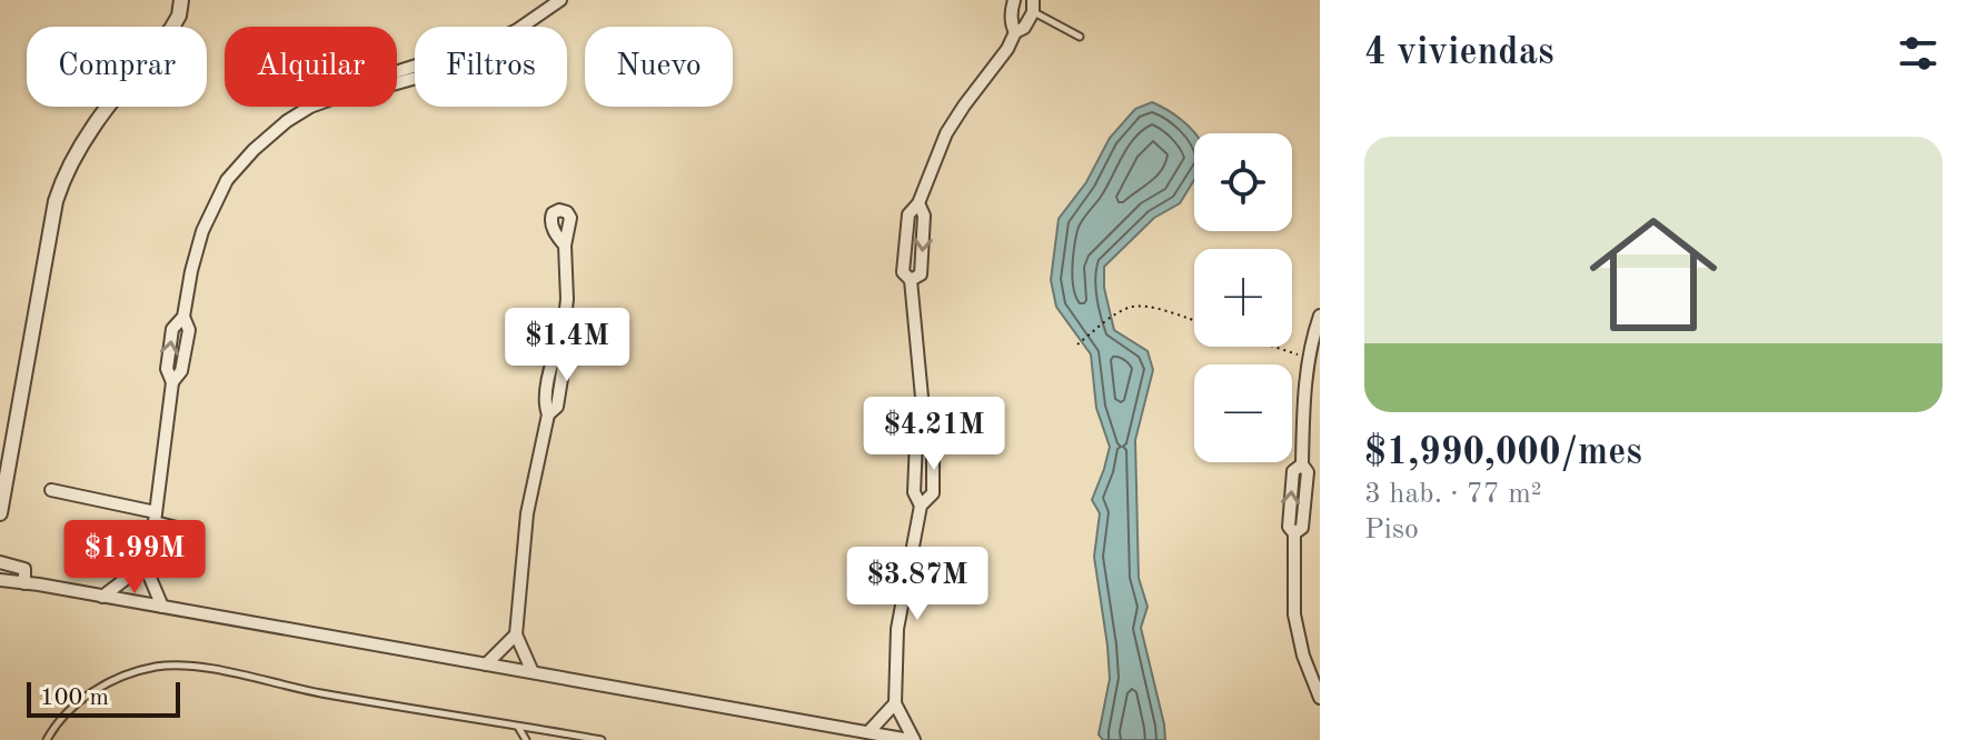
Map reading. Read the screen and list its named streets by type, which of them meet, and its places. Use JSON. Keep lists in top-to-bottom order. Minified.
{"scale_bar":"100 m","page":{"heading":"4 viviendas","chip":["Comprar","Alquilar","Filtros","Nuevo"],"list":[{"name":"$1,990,000/mes","note":"3 hab. · 77 m² · Piso"}],"map_buttons":["+","−"],"price":["$1.4M","$4.21M","$1.99M","$3.87M"],"scale":"100 m"}}
